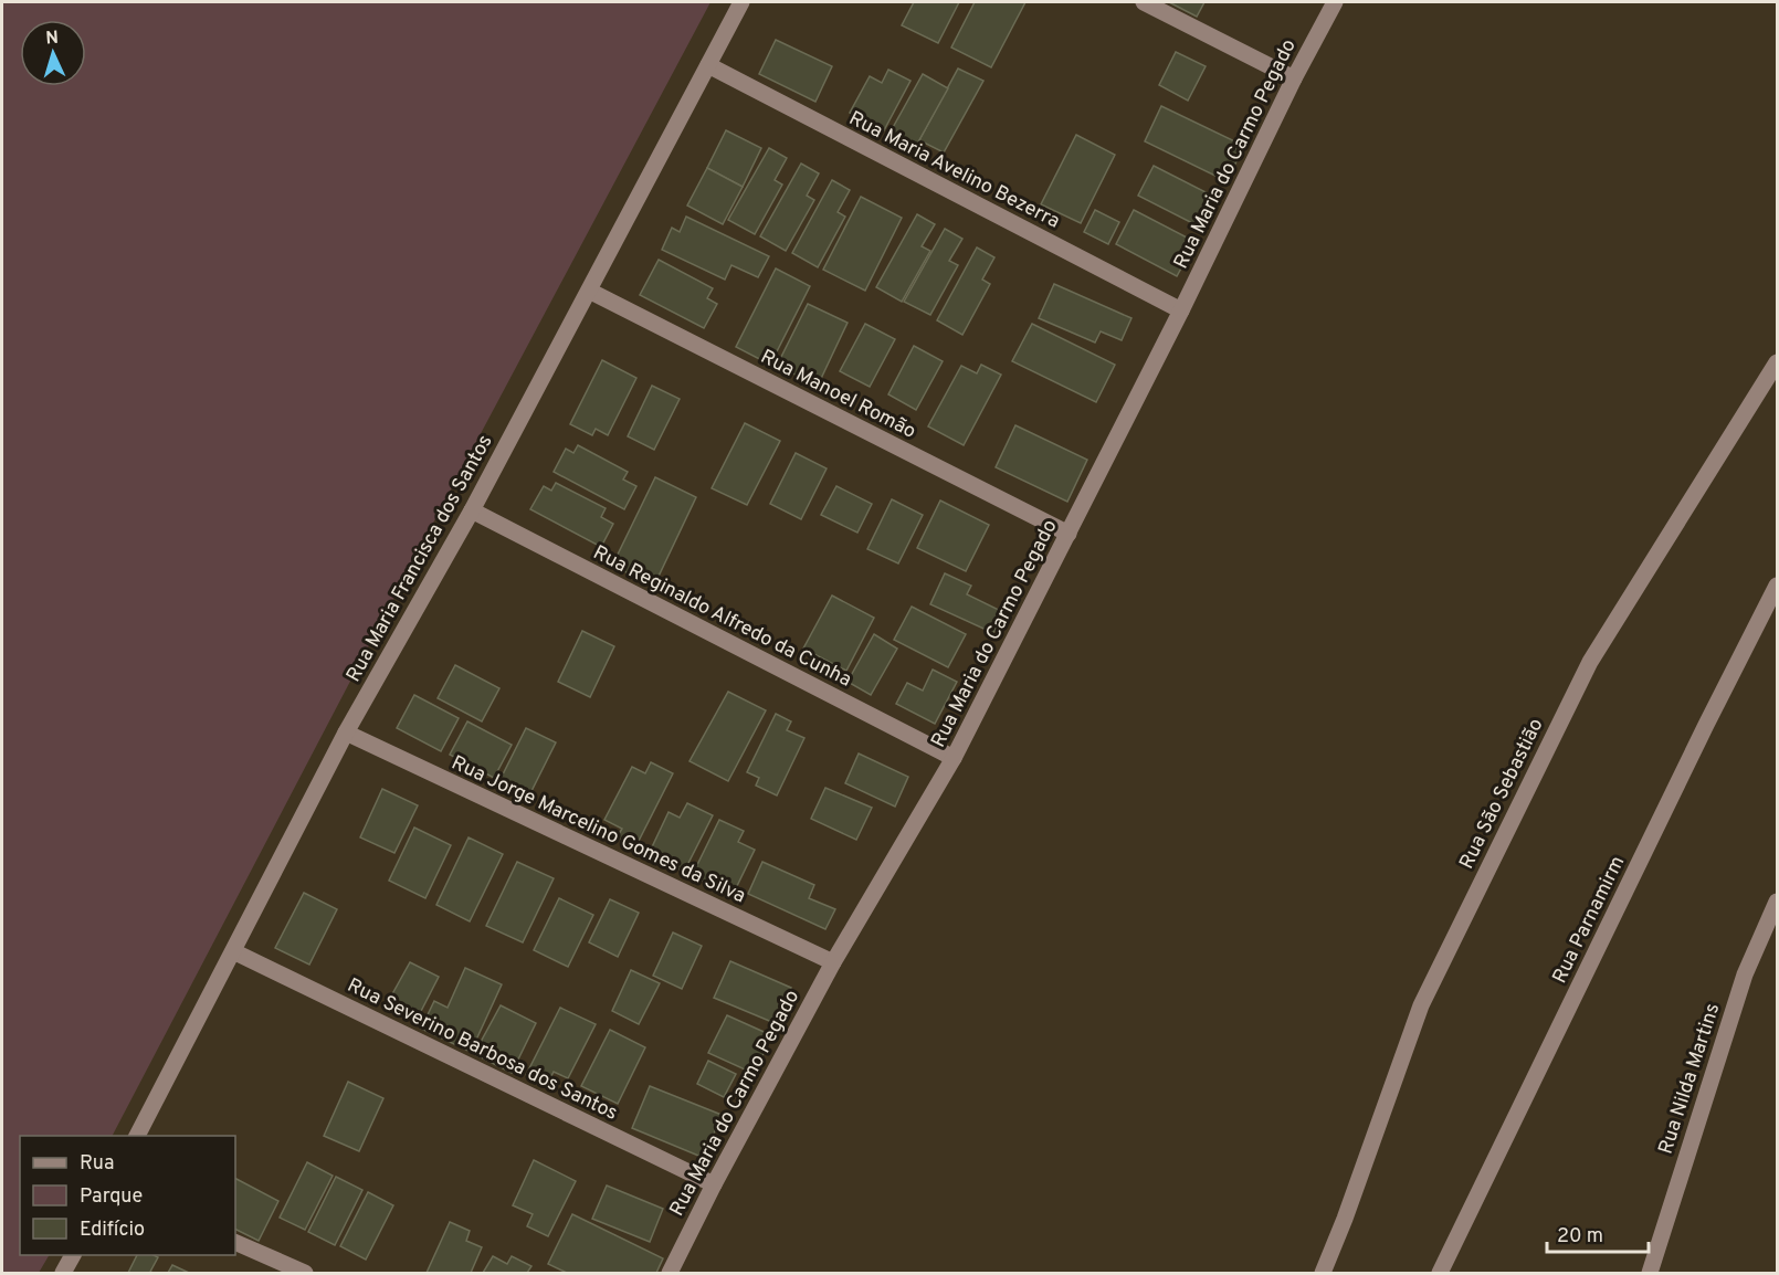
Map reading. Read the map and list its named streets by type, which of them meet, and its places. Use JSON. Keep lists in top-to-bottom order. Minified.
{"streets":{"street":["Rua Maria do Carmo Pegado","Rua Maria Avelino Bezerra","Rua Manoel Romão","Rua Maria Francisca dos Santos","Rua Reginaldo Alfredo da Cunha","Rua São Sebastião","Rua Jorge Marcelino Gomes da Silva","Rua Parnamirm","Rua Severino Barbosa dos Santos","Rua Nilda Martins"]},"crossings":[["Rua Maria do Carmo Pegado","Rua Maria Avelino Bezerra"],["Rua Maria do Carmo Pegado","Rua Manoel Romão"],["Rua Maria do Carmo Pegado","Rua Reginaldo Alfredo da Cunha"],["Rua Maria do Carmo Pegado","Rua Jorge Marcelino Gomes da Silva"],["Rua Maria do Carmo Pegado","Rua Severino Barbosa dos Santos"],["Rua Maria Avelino Bezerra","Rua Maria Francisca dos Santos"],["Rua Manoel Romão","Rua Maria Francisca dos Santos"],["Rua Maria Francisca dos Santos","Rua Reginaldo Alfredo da Cunha"],["Rua Maria Francisca dos Santos","Rua Jorge Marcelino Gomes da Silva"],["Rua Maria Francisca dos Santos","Rua Severino Barbosa dos Santos"]],"legend":["Rua","Parque","Edifício"],"scale_bar":"20 m","north":"top"}
